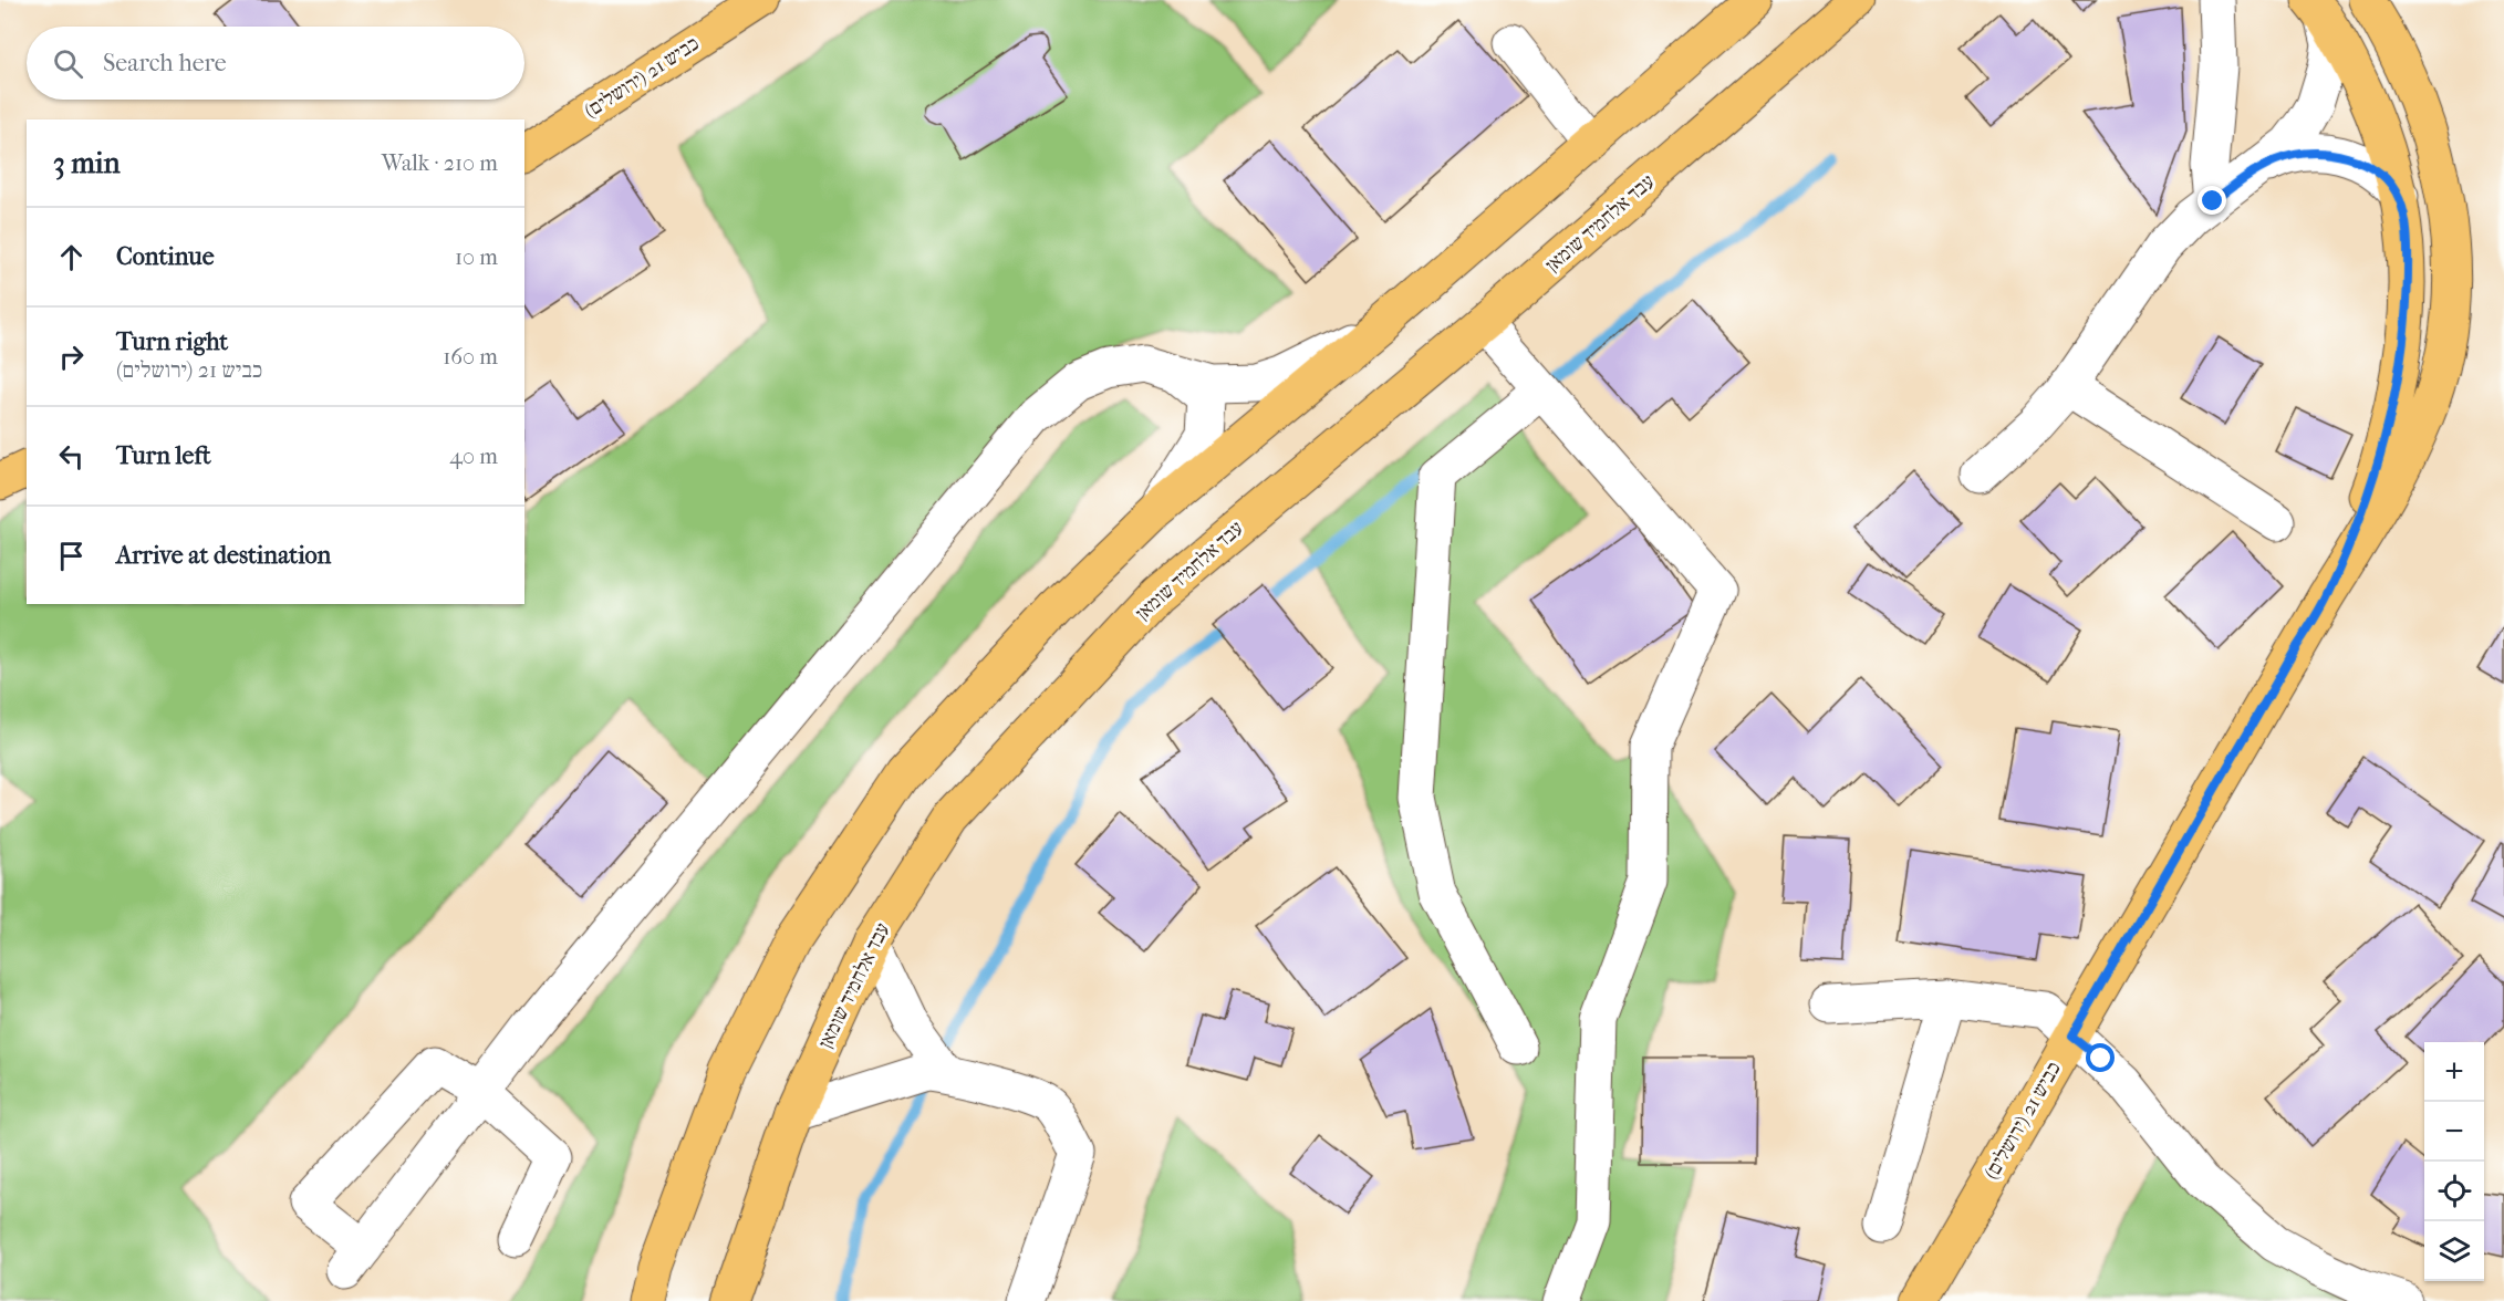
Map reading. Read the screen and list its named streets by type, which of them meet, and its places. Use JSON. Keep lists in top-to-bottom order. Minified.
{"streets":{"main road":["כביש 21 (ירושלים)","עבד אלחמיד שומאן"]},"page":{"search":"Search here","heading":["3 min","Walk · 210 m"],"list":[["Continue","10 m"],["Turn right","כביש 21 (ירושלים)","160 m"],["Turn left","40 m"],"Arrive at destination"],"map_buttons":["+","−"]}}
